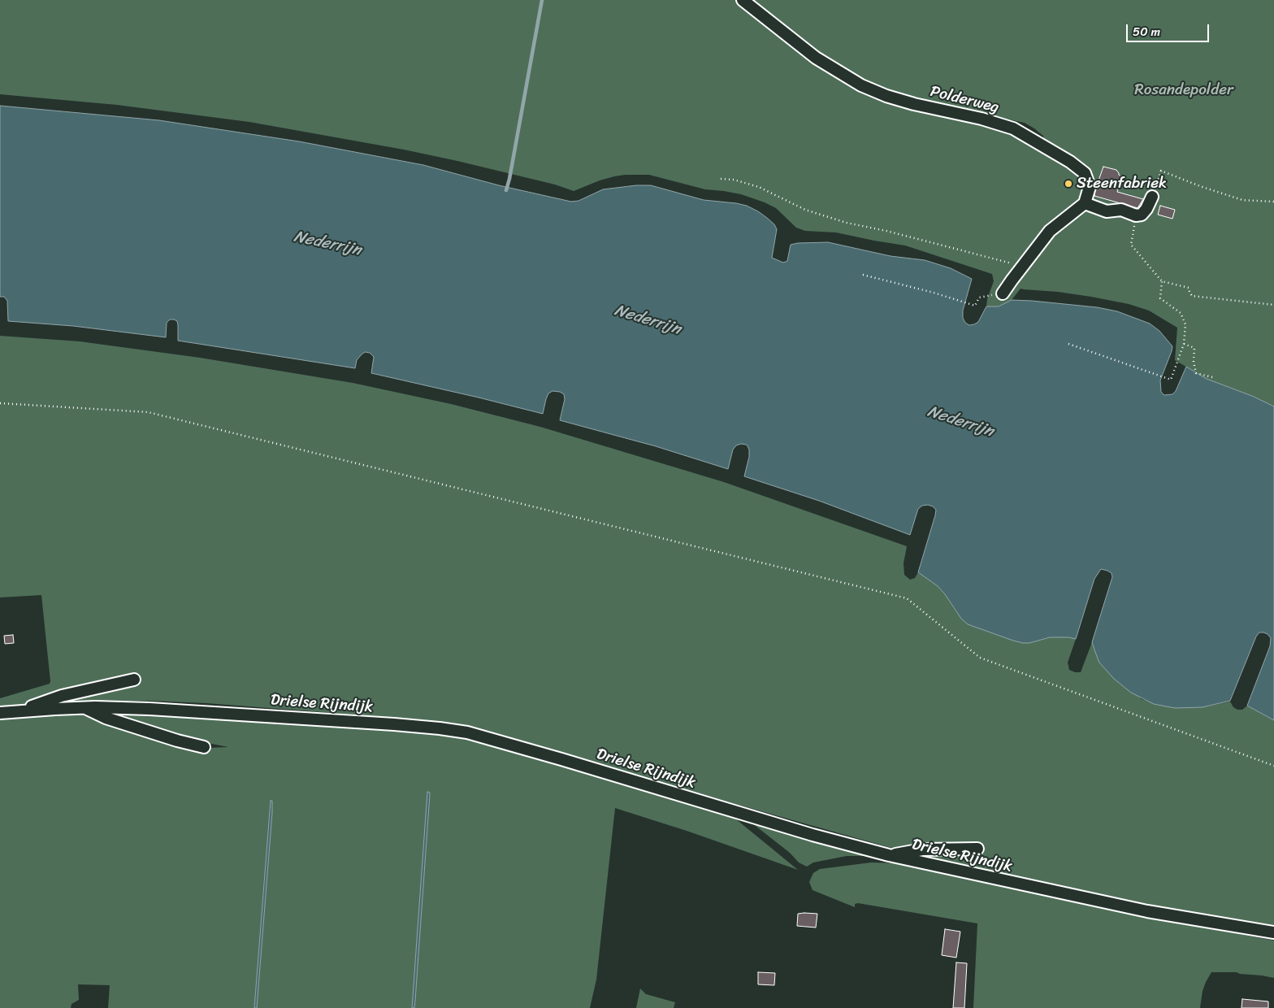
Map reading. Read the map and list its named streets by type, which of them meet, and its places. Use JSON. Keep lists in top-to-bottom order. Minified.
{"streets":{"street":["Polderweg","Drielse Rijndijk"]},"water":["Nederrijn"],"parks":["Rosandepolder"],"places":["Steenfabriek"],"scale_bar":"50 m"}
